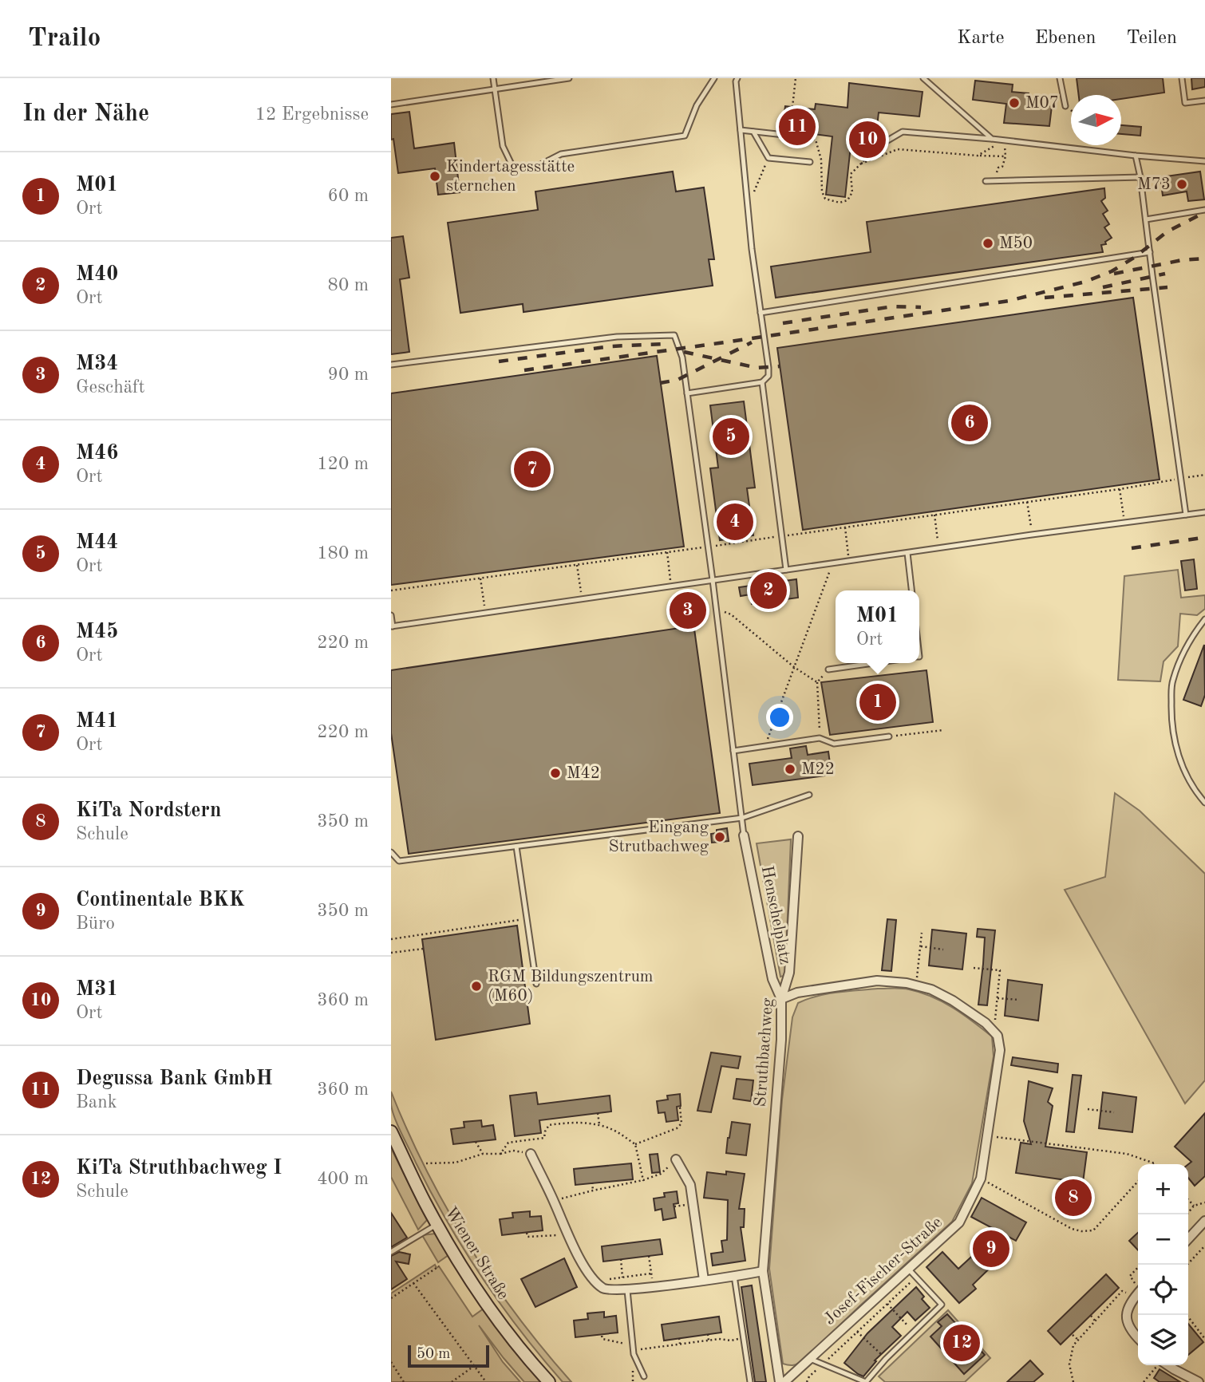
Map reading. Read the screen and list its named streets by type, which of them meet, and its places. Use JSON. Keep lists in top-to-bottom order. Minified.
{"streets":{"main road":["Wiener Straße"],"street":["Henschelplatz","Struthbachweg","Josef-Fischer-Straße"]},"crossings":[["Henschelplatz","Struthbachweg"]],"places":["M07","Kindertagesstätte sternchen","M73","M50","M22","M42","Eingang Strutbachweg","RGM Bildungszentrum (M60)"],"scale_bar":"50 m","north":"right","page":{"header":"Trailo","nav":["Karte","Ebenen","Teilen"],"heading":["In der Nähe","12 Ergebnisse"],"pins":["11","10","6","5","7","4","2","3","1","8","9","12"],"list":[{"mark":"1","name":"M01","note":"Ort","value":"60 m"},{"mark":"2","name":"M40","note":"Ort","value":"80 m"},{"mark":"3","name":"M34","note":"Geschäft","value":"90 m"},{"mark":"4","name":"M46","note":"Ort","value":"120 m"},{"mark":"5","name":"M44","note":"Ort","value":"180 m"},{"mark":"6","name":"M45","note":"Ort","value":"220 m"},{"mark":"7","name":"M41","note":"Ort","value":"220 m"},{"mark":"8","name":"KiTa Nordstern","note":"Schule","value":"350 m"},{"mark":"9","name":"Continentale BKK","note":"Büro","value":"350 m"},{"mark":"10","name":"M31","note":"Ort","value":"360 m"},{"mark":"11","name":"Degussa Bank GmbH","note":"Bank","value":"360 m"},{"mark":"12","name":"KiTa Struthbachweg I","note":"Schule","value":"400 m"}],"popup":["M01","Ort"],"map_buttons":["+","−"],"scale":"50 m"}}
